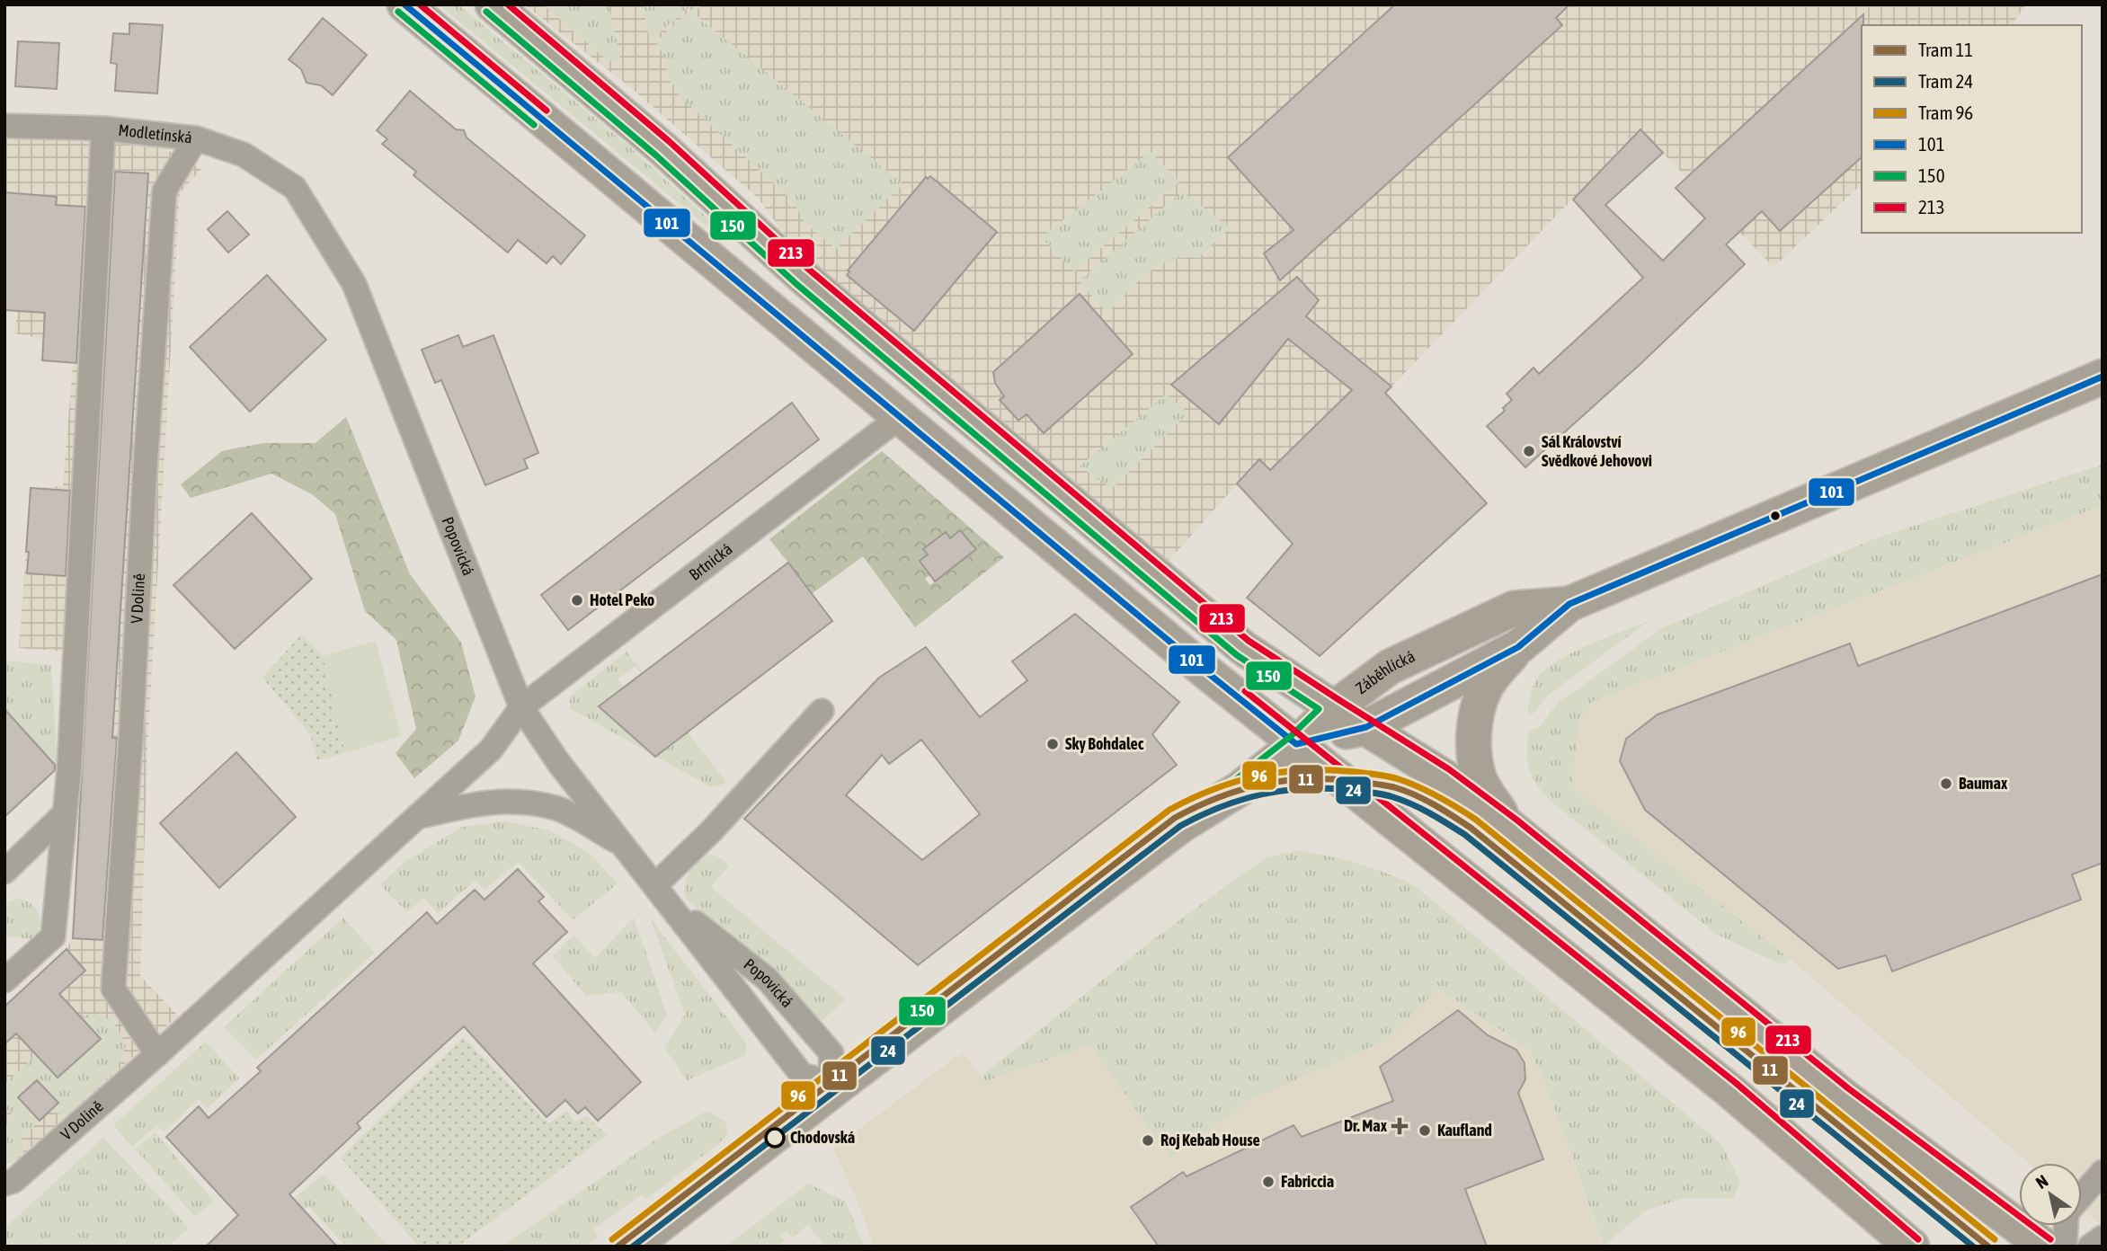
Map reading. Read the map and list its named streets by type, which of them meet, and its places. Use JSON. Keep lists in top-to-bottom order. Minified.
{"streets":{"main road":["Záběhlická"],"street":["Modletínská","Popovická","Brtnická","V Dolině"]},"crossings":[["Modletínská","Popovická"],["Modletínská","V Dolině"],["Popovická","Brtnická"],["Popovická","V Dolině"],["Brtnická","V Dolině"]],"places":{"other":["Sál Království Svědkové Jehovovi","Hotel Peko","Sky Bohdalec","Baumax","Kaufland","Chodovská","Roj Kebab House","Fabriccia"],"health":["Dr. Max"]},"lines":["transit line 101","transit line 213","transit line 150","tram line 96","tram line 11","tram line 24"],"legend":["Tram 11","Tram 24","Tram 96","101","150","213"],"north":"top left"}
